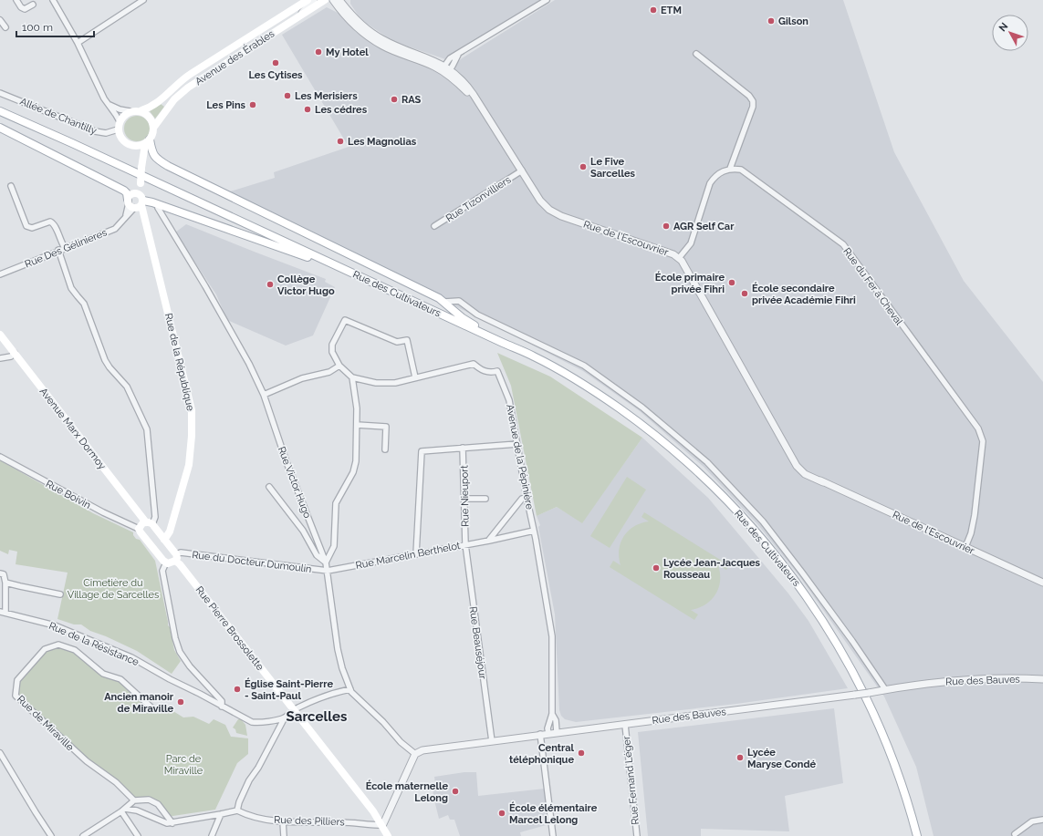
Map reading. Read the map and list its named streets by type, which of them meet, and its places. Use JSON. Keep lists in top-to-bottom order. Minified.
{"streets":{"main road":["Avenue des Érables","Rue des Cultivateurs","Rue de la République","Avenue Marx Dormoy","Rue Pierre Brossolette"],"street":["Allée de Chantilly","Rue Tizonvilliers","Rue de l'Escouvrier","Rue Des Gélinieres","Rue du Fer à Cheval","Avenue de la Pépinière","Rue Victor Hugo","Rue Boivin","Rue Nieuport","Rue Marcelin Berthelot","Rue du Docteur Dumoulin","Rue Beauséjour","Rue de la Résistance","Rue des Bauves","Rue de Miraville","Rue Fernand Léger","Rue des Pilliers"]},"crossings":[["Avenue des Érables","Allée de Chantilly"],["Avenue des Érables","Rue de la République"],["Allée de Chantilly","Rue de la République"],["Rue Tizonvilliers","Rue de l'Escouvrier"],["Rue de l'Escouvrier","Rue du Fer à Cheval"],["Rue Des Gélinieres","Rue de la République"],["Rue de la République","Avenue Marx Dormoy"],["Rue de la République","Rue Pierre Brossolette"],["Avenue Marx Dormoy","Rue Pierre Brossolette"],["Avenue de la Pépinière","Rue Marcelin Berthelot"],["Rue Victor Hugo","Rue Marcelin Berthelot"],["Rue Victor Hugo","Rue du Docteur Dumoulin"],["Rue Victor Hugo","Rue des Bauves"],["Rue Nieuport","Rue Marcelin Berthelot"],["Rue Nieuport","Rue Beauséjour"],["Rue Marcelin Berthelot","Rue du Docteur Dumoulin"],["Rue Marcelin Berthelot","Rue Beauséjour"],["Rue du Docteur Dumoulin","Rue Pierre Brossolette"],["Rue Pierre Brossolette","Rue des Pilliers"],["Rue Beauséjour","Rue des Bauves"],["Rue des Bauves","Rue Fernand Léger"]],"districts":["Sarcelles"],"parks":["Cimetière du Village de Sarcelles","Parc de Miraville"],"places":["ETM","Gilson","My Hotel","Les Cytises","Les Merisiers","RAS","Les Pins","Les cédres","Les Magnolias","Le Five Sarcelles","AGR Self Car","École primaire privée Fihri","Collège Victor Hugo","École secondaire privée Académie Fihri","Lycée Jean-Jacques Rousseau","Église Saint-Pierre - Saint-Paul","Ancien manoir de Miraville","Central téléphonique","Lycée Maryse Condé","École maternelle Lelong","École élémentaire Marcel Lelong"],"scale_bar":"100 m","north":"top left"}
